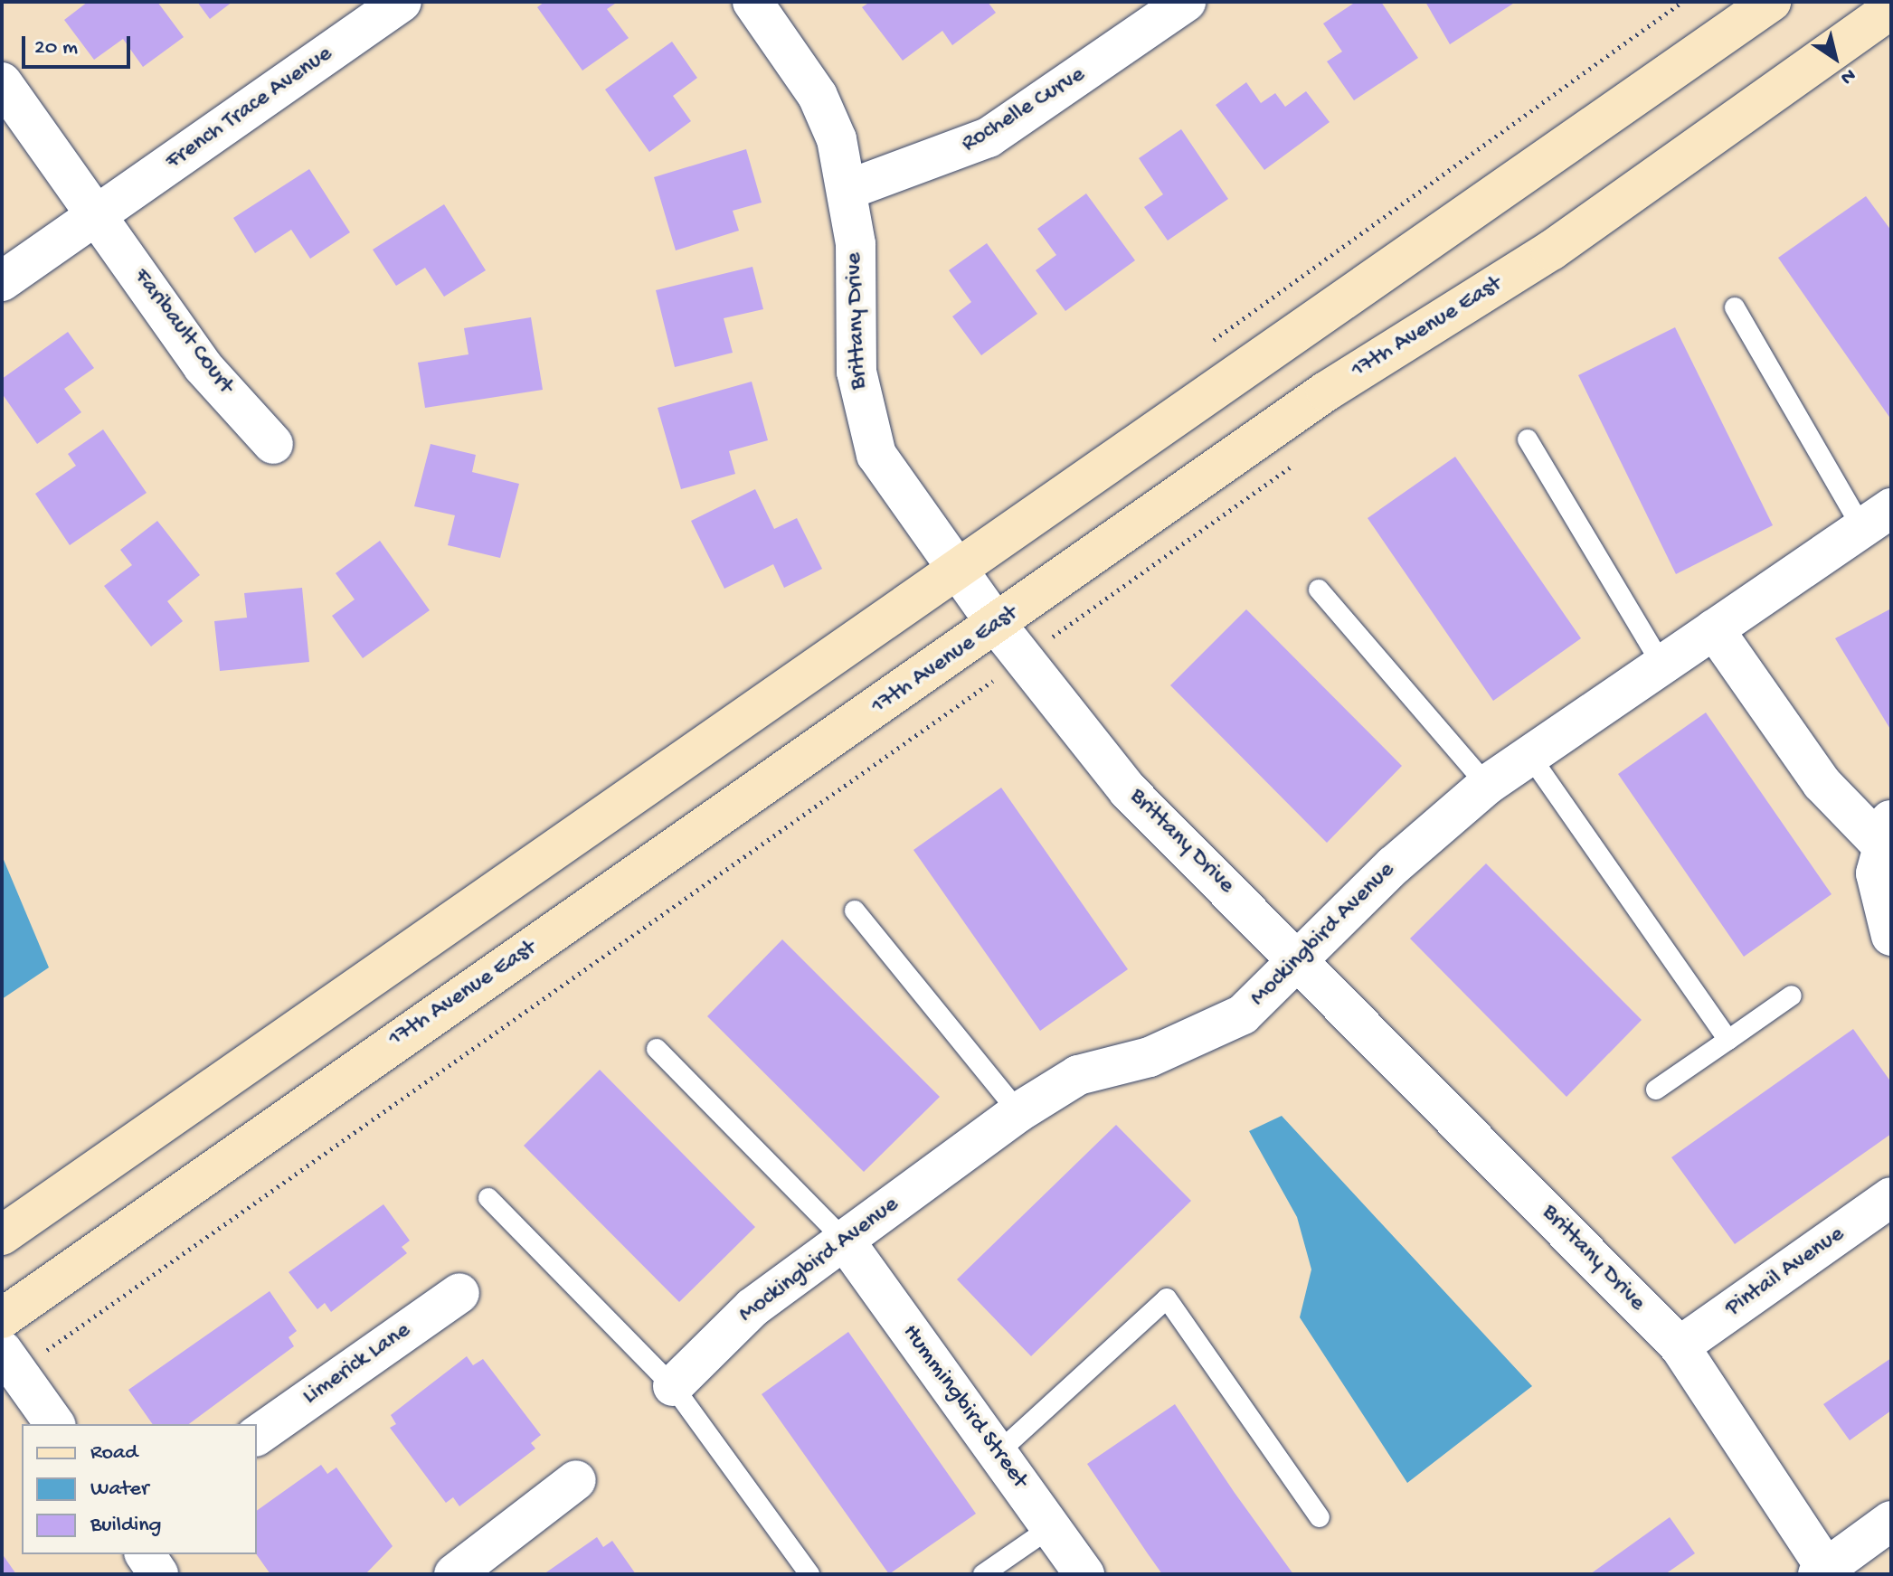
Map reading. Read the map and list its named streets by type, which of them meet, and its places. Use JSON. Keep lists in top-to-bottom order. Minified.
{"streets":{"street":["French Trace Avenue","Rochelle Curve","Brittany Drive","17th Avenue East","Faribault Court","Mockingbird Avenue","Pintail Avenue","Limerick Lane","Hummingbird Street"]},"crossings":[["French Trace Avenue","Faribault Court"],["Rochelle Curve","Brittany Drive"],["Brittany Drive","17th Avenue East"],["Brittany Drive","Mockingbird Avenue"],["Brittany Drive","Pintail Avenue"],["Mockingbird Avenue","Hummingbird Street"]],"legend":["Road","Water","Building"],"scale_bar":"20 m","north":"bottom right"}
